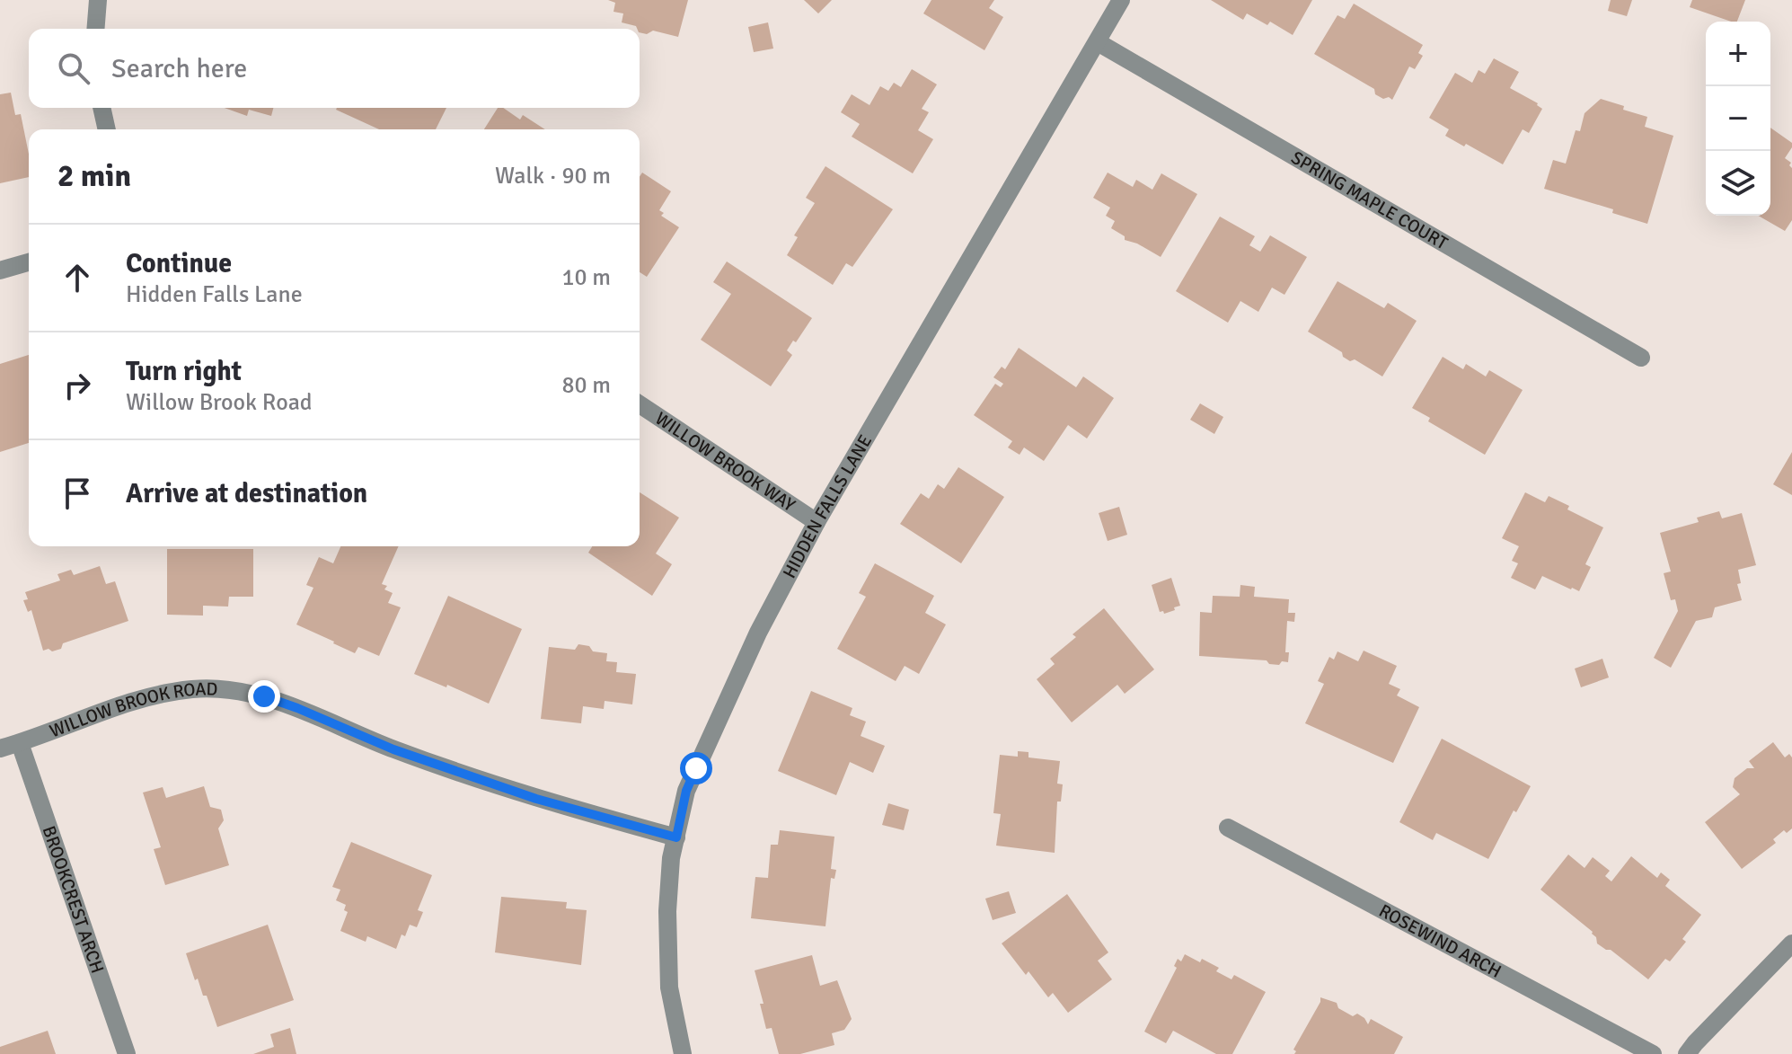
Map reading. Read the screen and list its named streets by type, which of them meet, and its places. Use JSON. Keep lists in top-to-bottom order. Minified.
{"streets":{"street":["SPRING MAPLE COURT","WILLOW BROOK WAY","HIDDEN FALLS LANE","WILLOW BROOK ROAD","BROOKCREST ARCH","ROSEWIND ARCH"]},"crossings":[["SPRING MAPLE COURT","HIDDEN FALLS LANE"],["WILLOW BROOK WAY","HIDDEN FALLS LANE"],["HIDDEN FALLS LANE","WILLOW BROOK ROAD"],["WILLOW BROOK ROAD","BROOKCREST ARCH"]],"page":{"map_buttons":["+","−"],"search":"Search here","heading":["2 min","Walk · 90 m"],"list":[["Continue","Hidden Falls Lane","10 m"],["Turn right","Willow Brook Road","80 m"],"Arrive at destination"]}}
